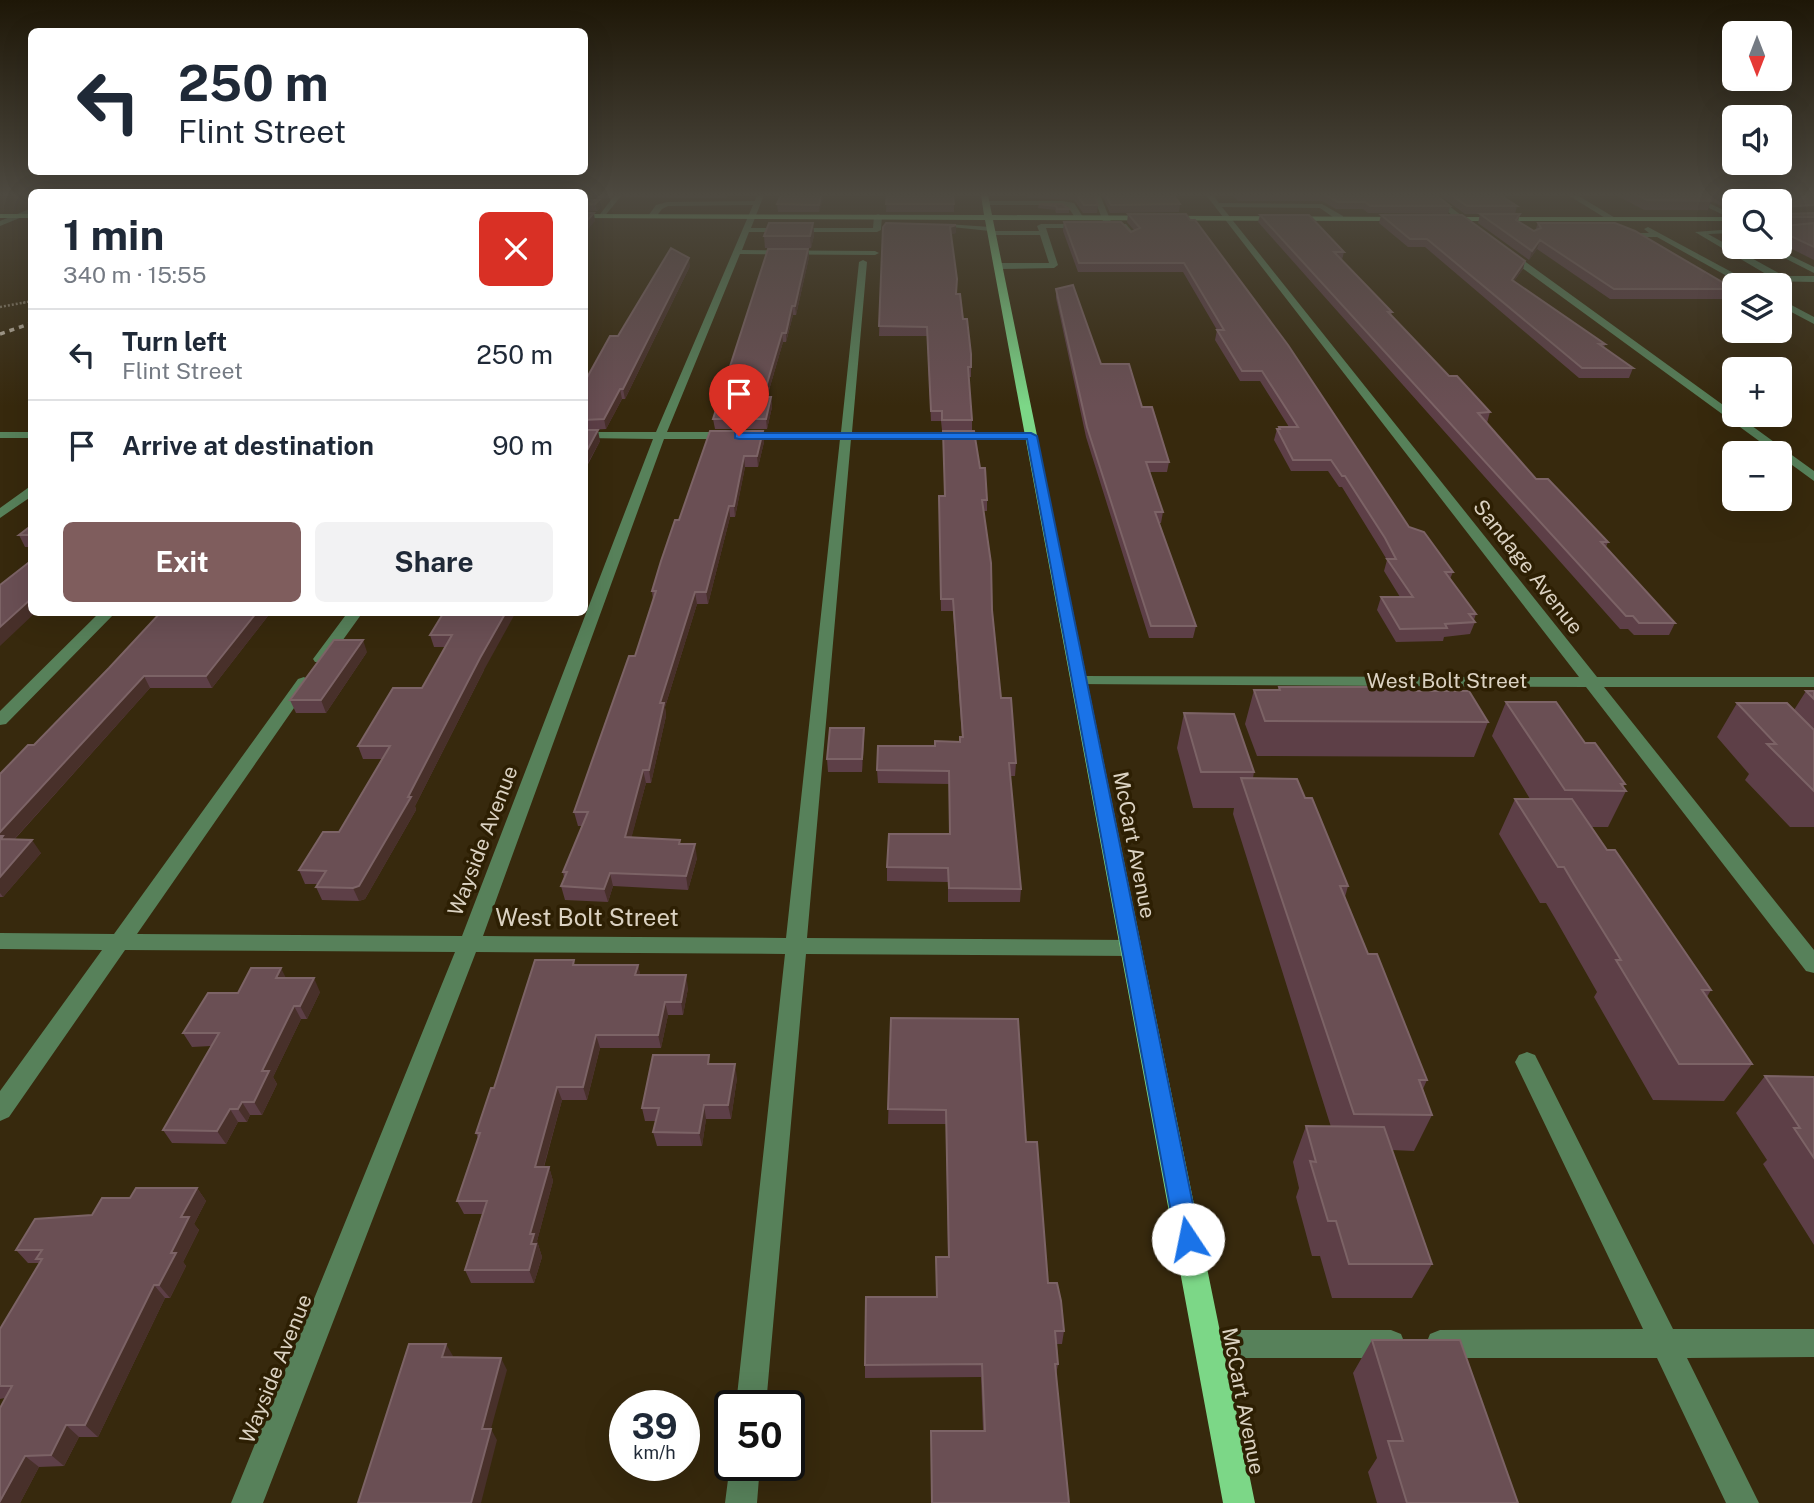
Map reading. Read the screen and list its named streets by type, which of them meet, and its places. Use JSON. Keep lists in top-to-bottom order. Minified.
{"streets":{"main road":["McCart Avenue"],"street":["Sandage Avenue","West Bolt Street","Wayside Avenue"]},"crossings":[["Sandage Avenue","West Bolt Street"],["West Bolt Street","Wayside Avenue"],["West Bolt Street","McCart Avenue"]],"north":"bottom","page":{"map_buttons":["+","−"],"turn":["250 m","Flint Street"],"heading":["1 min","340 m · 15:55"],"list":[{"name":"Turn left","note":"Flint Street","value":"250 m"},{"name":"Arrive at destination","value":"90 m"}],"buttons":["Exit","Share"],"speed":"39 km/h","limit":"50"}}
